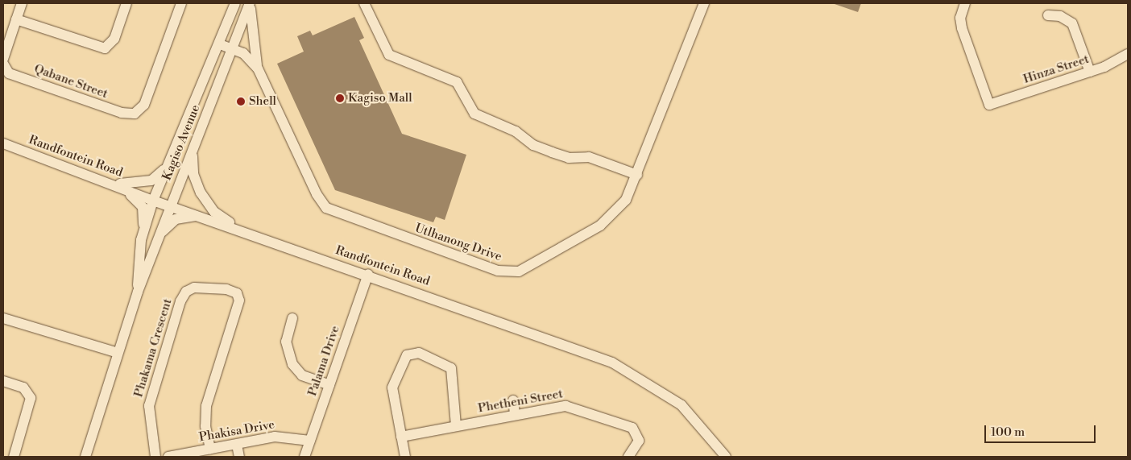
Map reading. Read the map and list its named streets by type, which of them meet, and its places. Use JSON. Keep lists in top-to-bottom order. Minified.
{"streets":{"street":["Hinza Street","Qabane Street","Kagiso Avenue","Randfontein Road","Utlhanong Drive","Phakama Crescent","Palama Drive","Phetheni Street","Phakisa Drive"]},"crossings":[["Kagiso Avenue","Randfontein Road"],["Kagiso Avenue","Utlhanong Drive"],["Randfontein Road","Palama Drive"],["Phakama Crescent","Phakisa Drive"],["Palama Drive","Phakisa Drive"]],"places":["Kagiso Mall","Shell"],"scale_bar":"100 m"}
